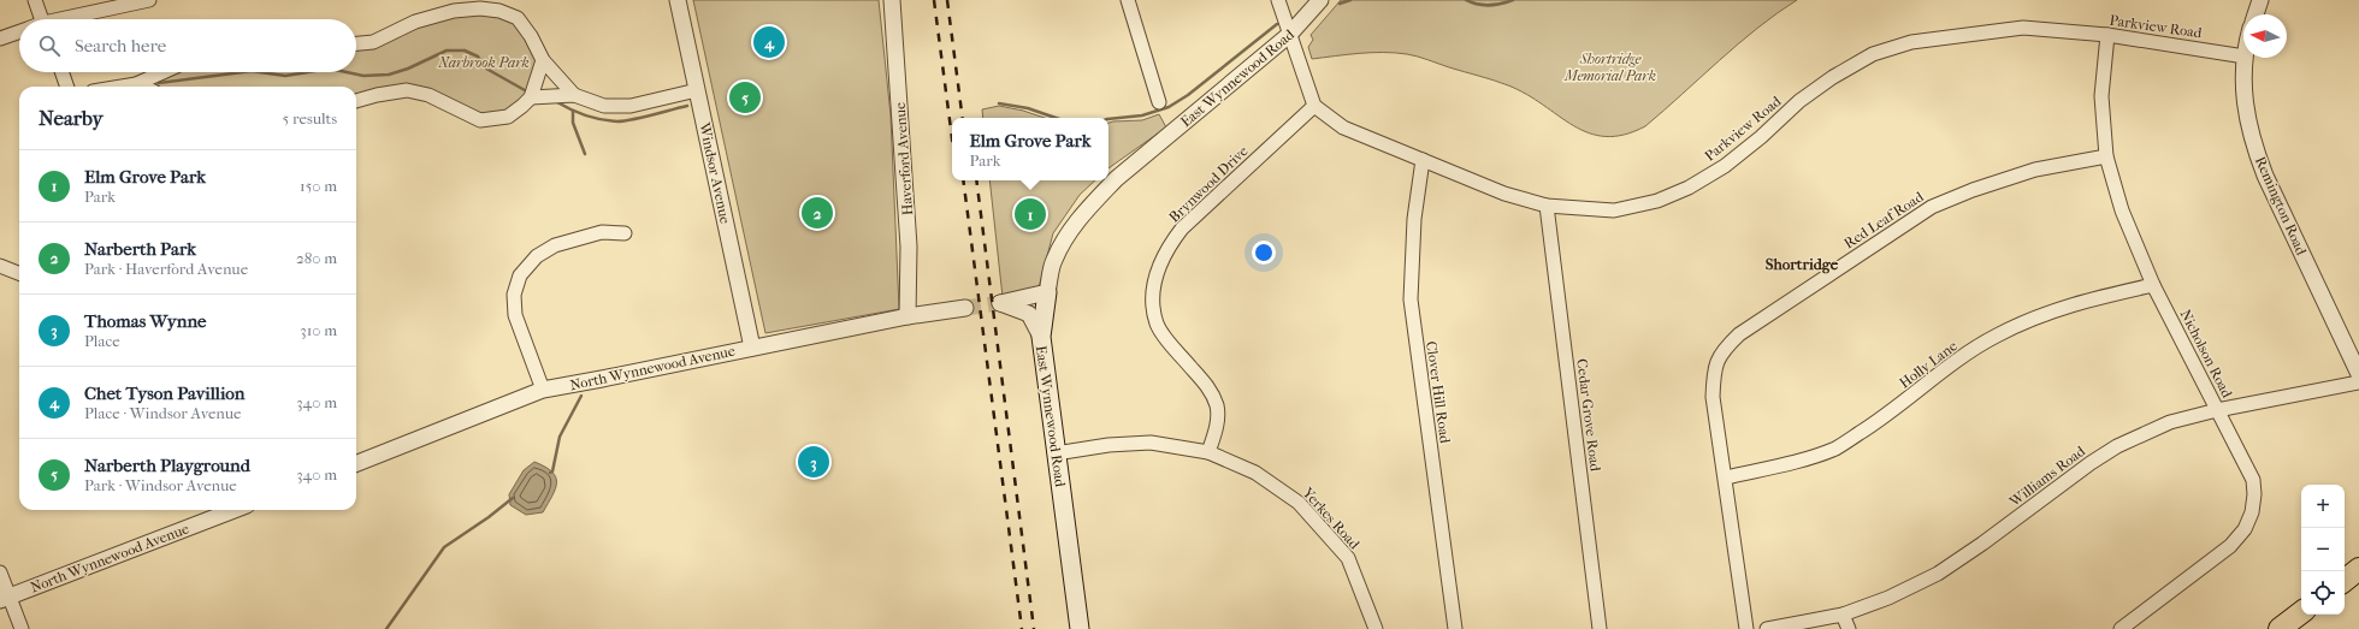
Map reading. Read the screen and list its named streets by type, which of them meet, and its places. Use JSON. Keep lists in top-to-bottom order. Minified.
{"streets":{"main road":["East Wynnewood Road"],"street":["Parkview Road","Haverford Avenue","Windsor Avenue","Brynwood Drive","Remington Road","Red Leaf Road","Nicholson Road","Holly Lane","North Wynnewood Avenue","Clover Hill Road","Cedar Grove Road","Williams Road","Yerkes Road"]},"crossings":[["Parkview Road","Brynwood Drive"],["Parkview Road","Nicholson Road"],["Parkview Road","Clover Hill Road"],["Parkview Road","Cedar Grove Road"],["East Wynnewood Road","Yerkes Road"],["Haverford Avenue","North Wynnewood Avenue"],["Windsor Avenue","North Wynnewood Avenue"],["Brynwood Drive","Yerkes Road"],["Red Leaf Road","Nicholson Road"],["Red Leaf Road","Holly Lane"],["Nicholson Road","Holly Lane"],["Nicholson Road","Williams Road"]],"districts":["Shortridge"],"parks":["Shortridge Memorial Park","Narbrook Park"],"north":"left","page":{"search":"Search here","pins":["4","5","2","1","3"],"heading":["Nearby","5 results"],"popup":["Elm Grove Park","Park"],"list":[{"mark":"1","name":"Elm Grove Park","note":"Park","value":"150 m"},{"mark":"2","name":"Narberth Park","note":"Park · Haverford Avenue","value":"280 m"},{"mark":"3","name":"Thomas Wynne","note":"Place","value":"310 m"},{"mark":"4","name":"Chet Tyson Pavillion","note":"Place · Windsor Avenue","value":"340 m"},{"mark":"5","name":"Narberth Playground","note":"Park · Windsor Avenue","value":"340 m"}],"map_buttons":["+","−"]}}
